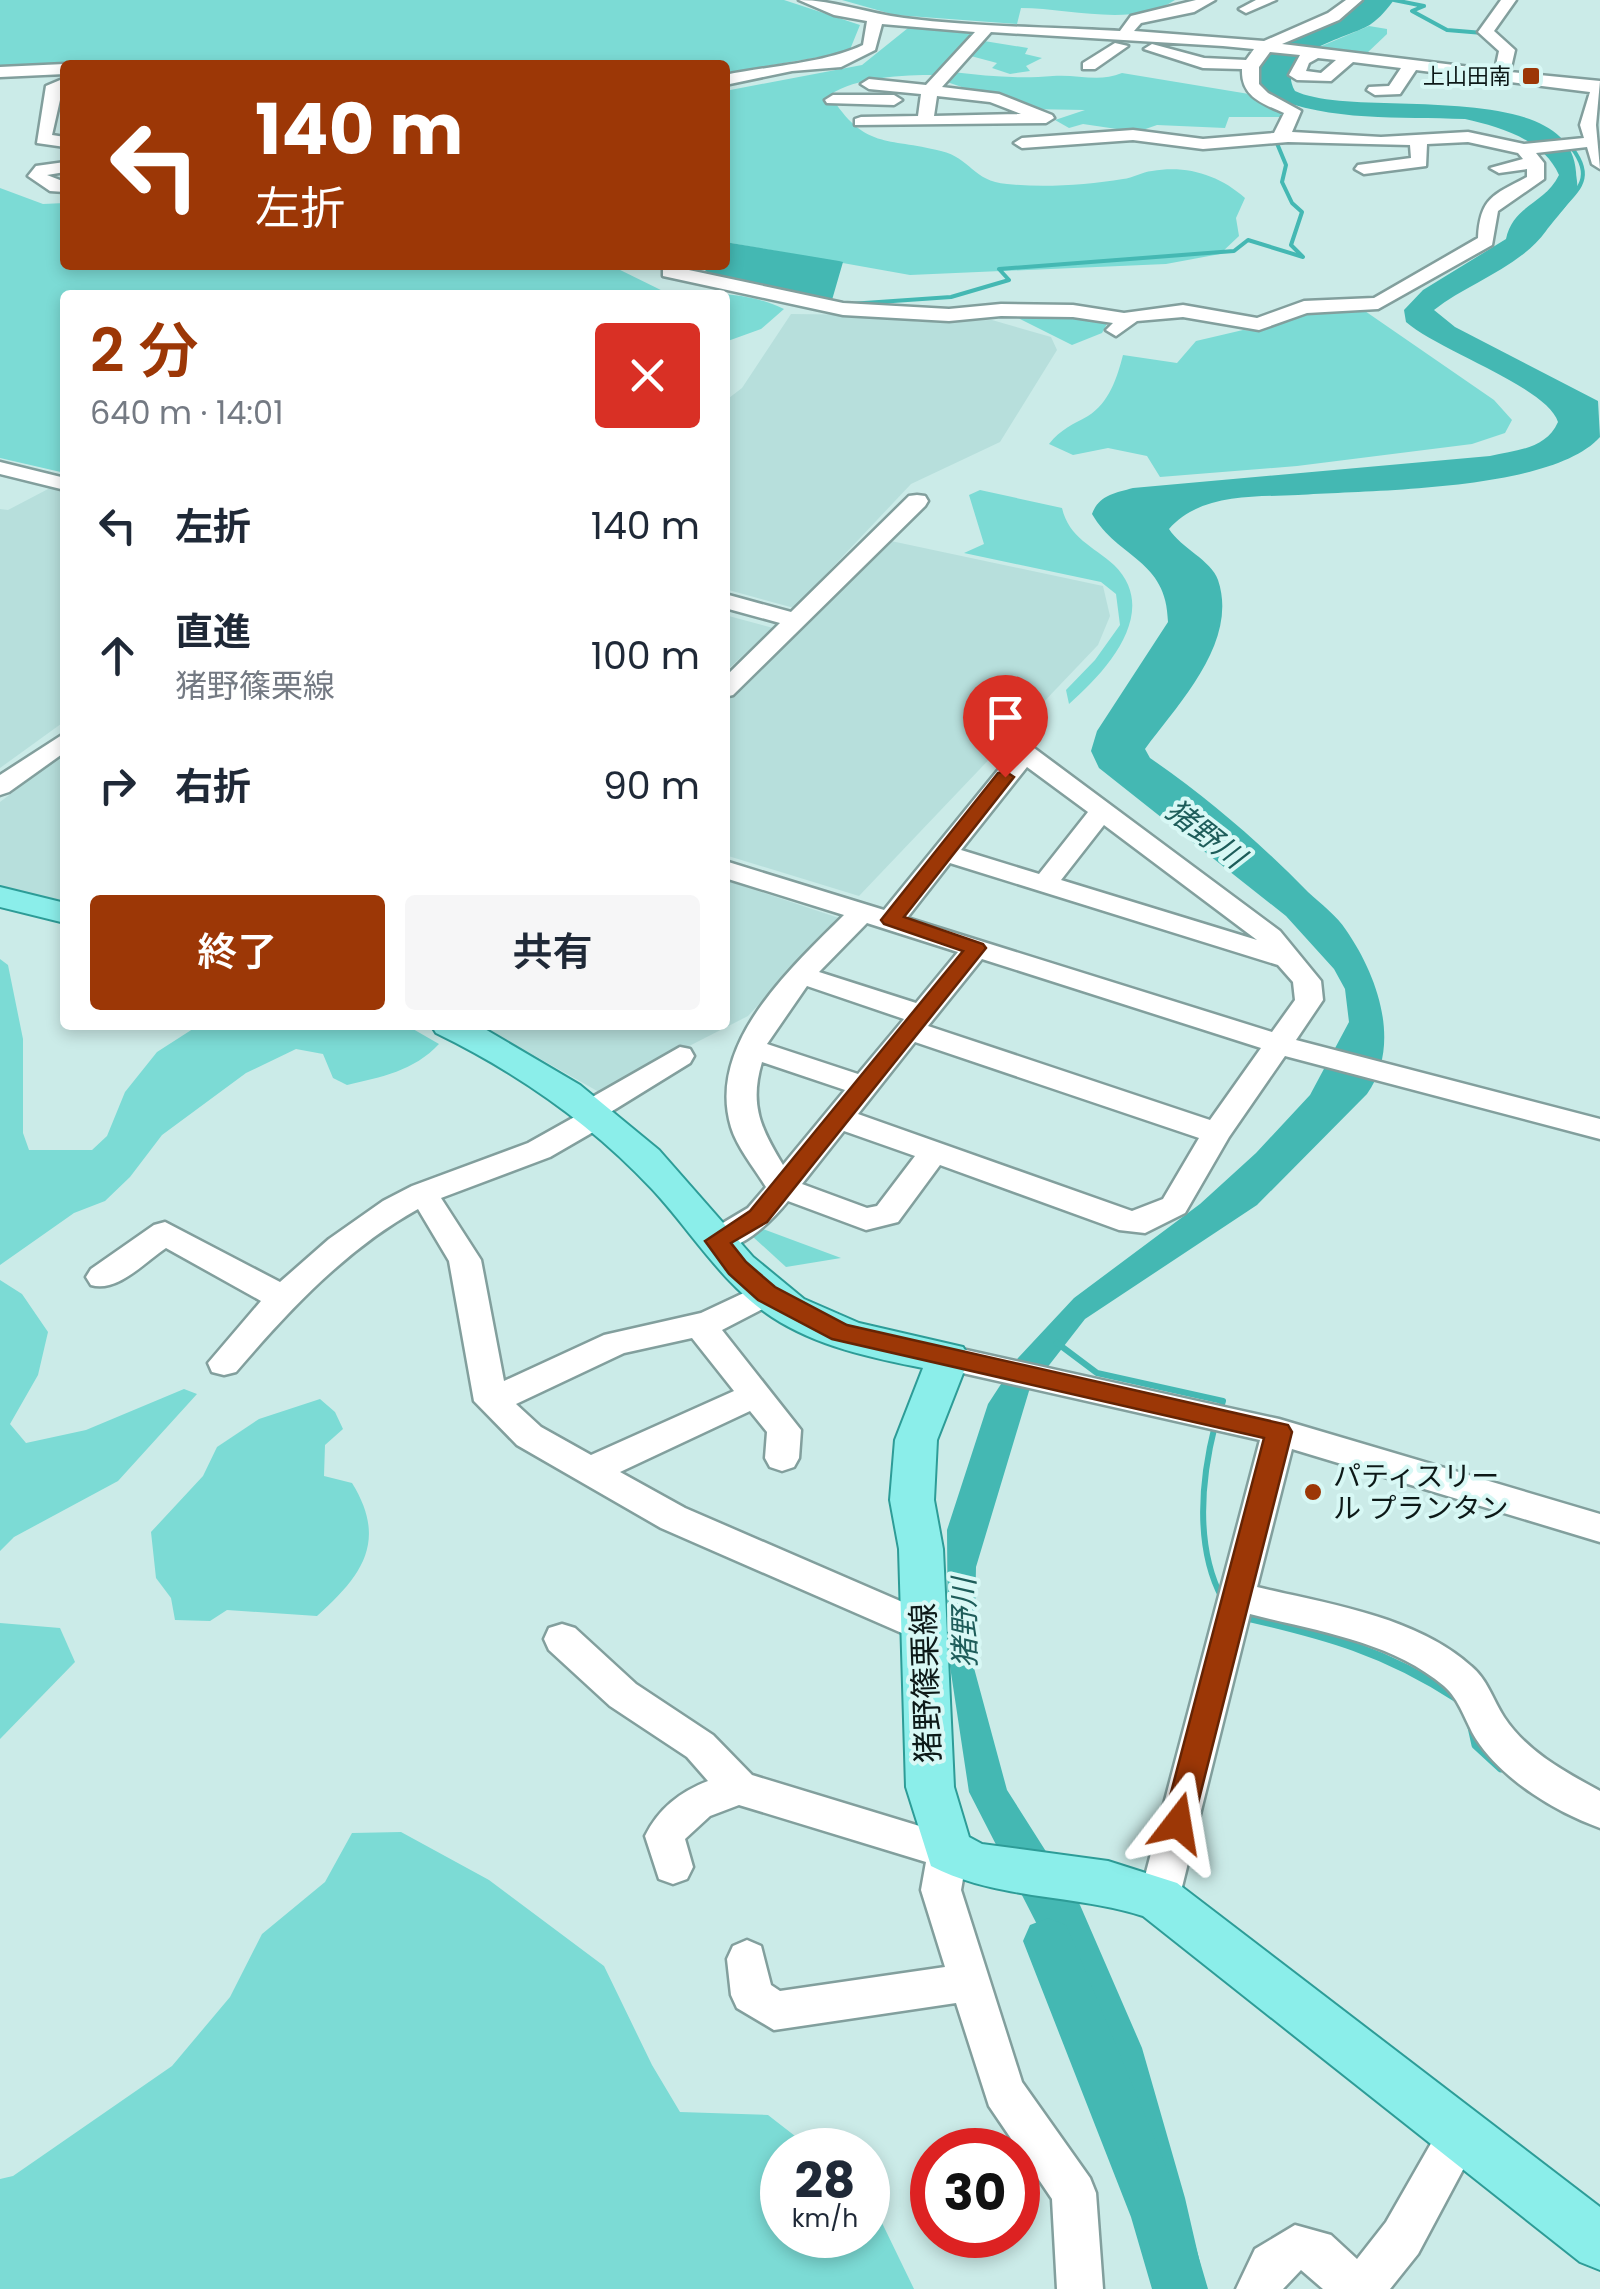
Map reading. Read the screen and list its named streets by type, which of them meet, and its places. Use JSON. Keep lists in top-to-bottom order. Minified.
{"streets":{"main road":["猪野篠栗線"]},"water":["猪野川"],"places":{"transit":["上山田南"],"other":["パティスリー ル プランタン"]},"page":{"turn":["140 m","左折"],"heading":["2 分","640 m · 14:01"],"list":[{"name":"左折","value":"140 m"},{"name":"直進","note":"猪野篠栗線","value":"100 m"},{"name":"右折","value":"90 m"}],"buttons":["終了","共有"],"speed":"28 km/h","limit":"30"}}
